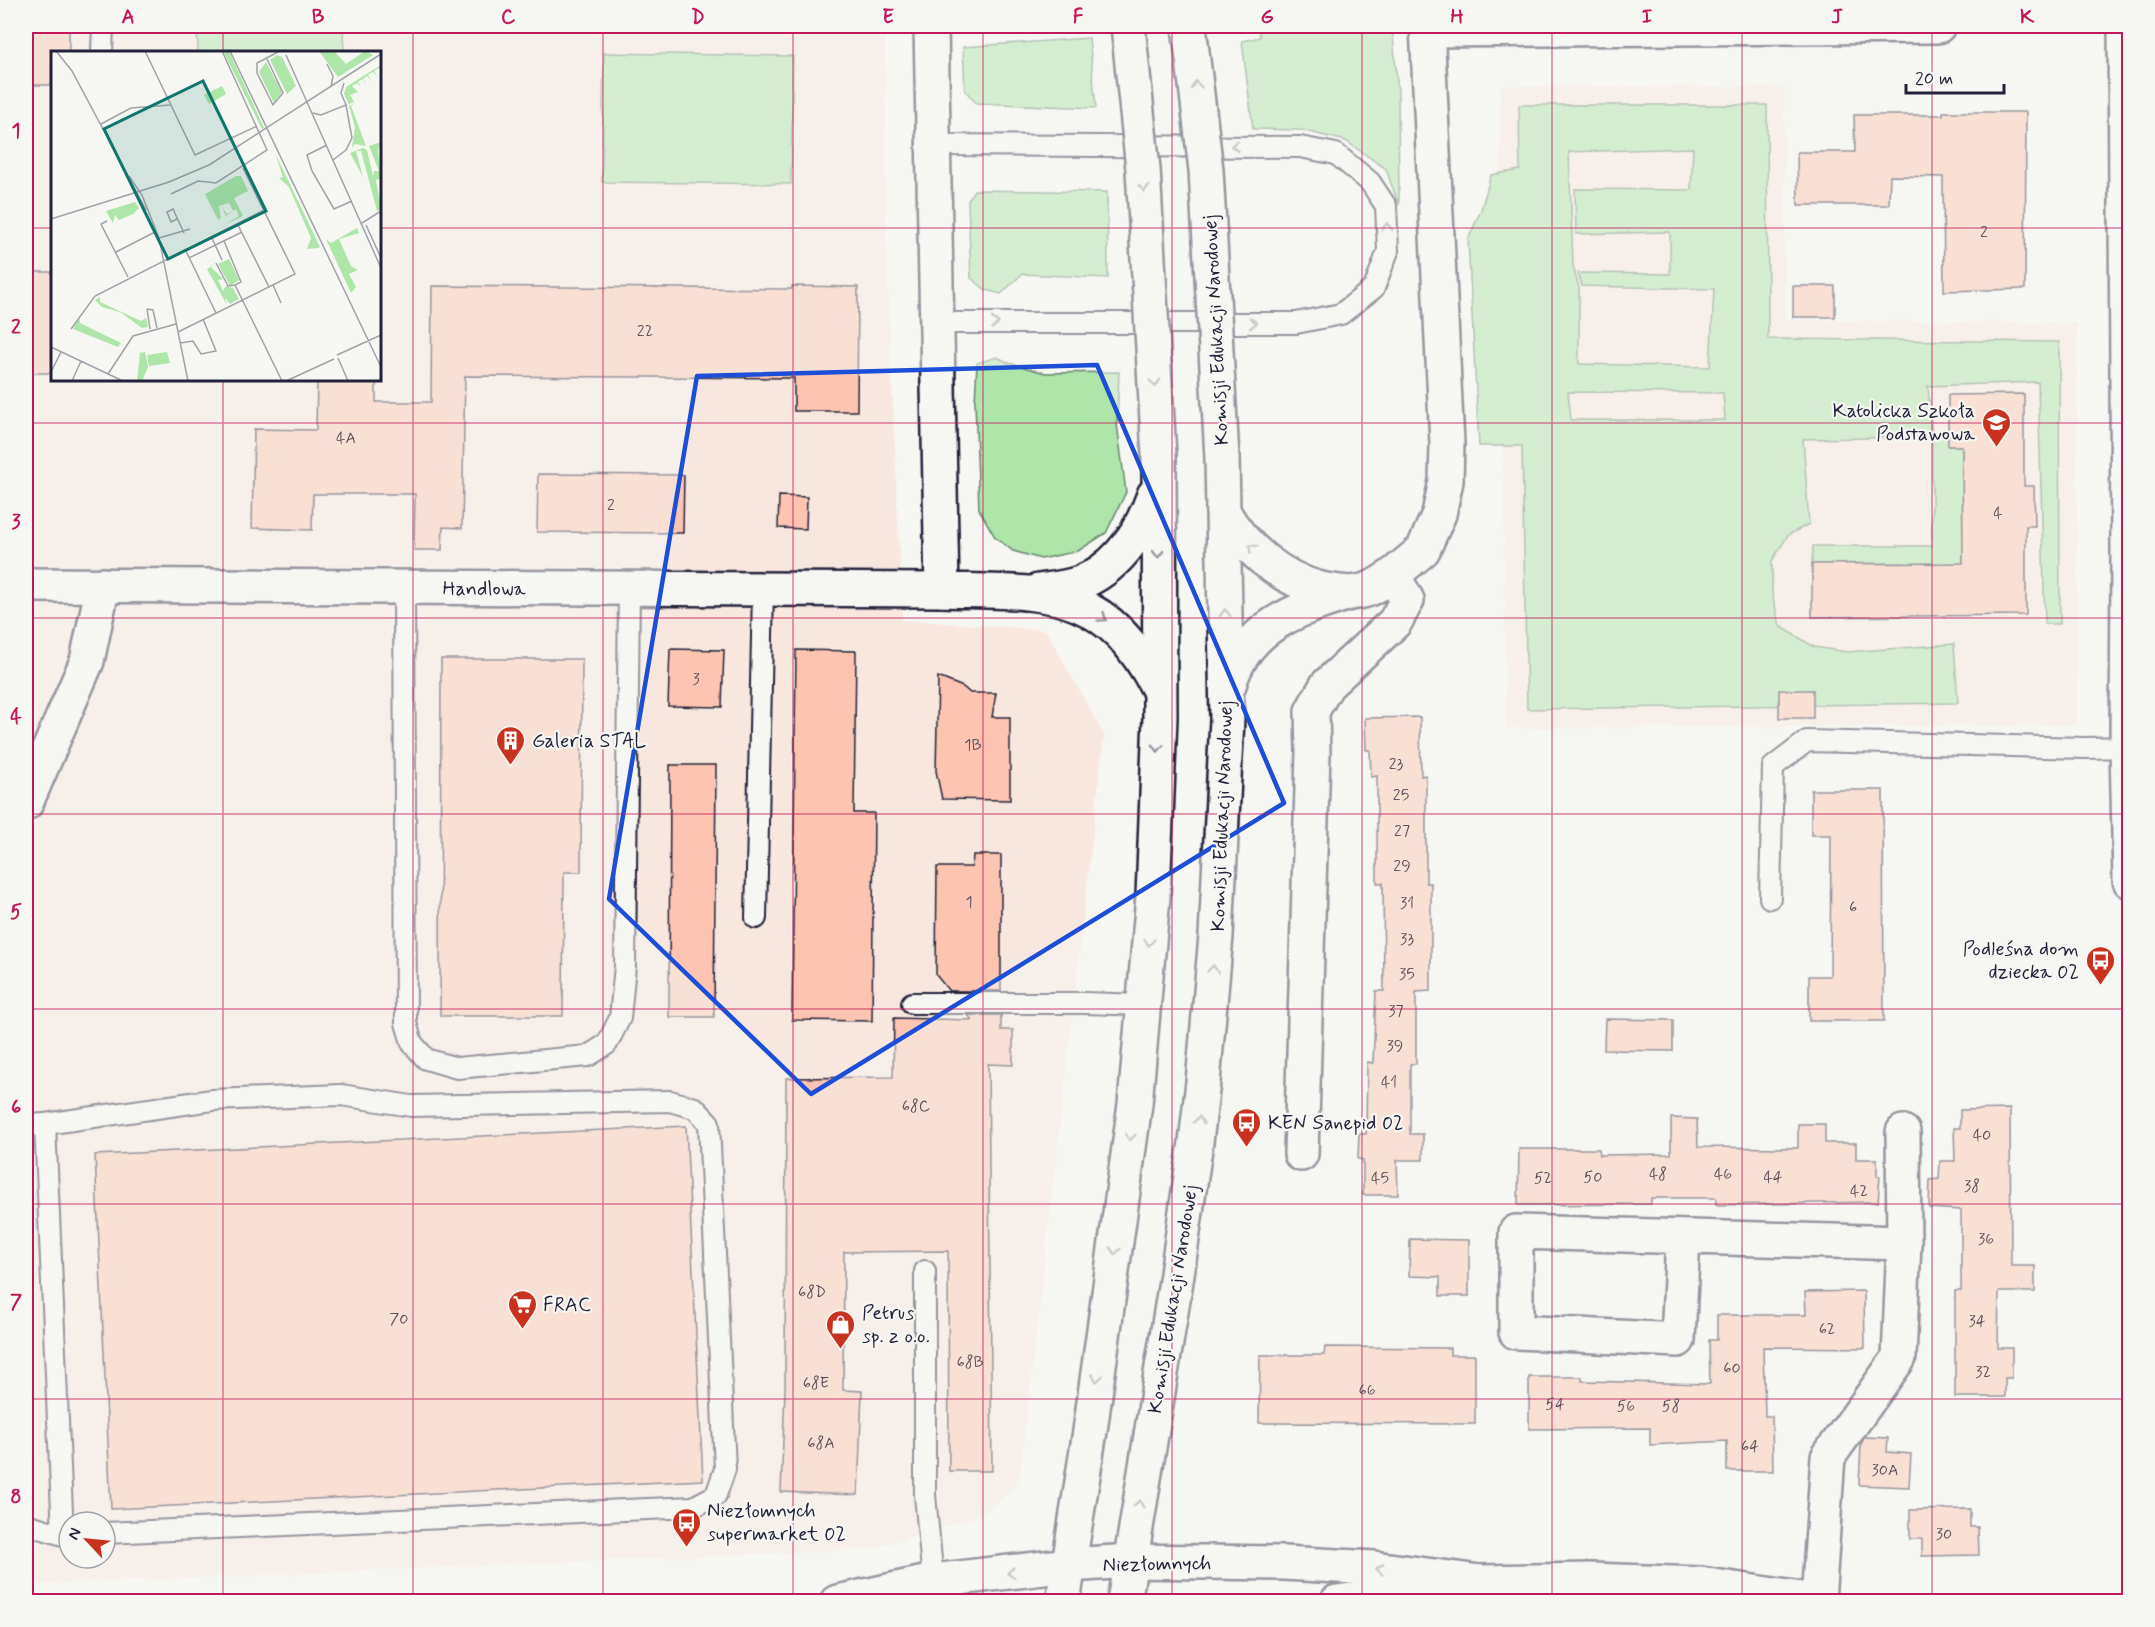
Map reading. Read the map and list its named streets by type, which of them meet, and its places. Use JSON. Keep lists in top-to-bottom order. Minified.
{"streets":{"street":["Komisji Edukacji Narodowej","Handlowa","Niezłomnych"]},"crossings":[["Komisji Edukacji Narodowej","Niezłomnych"]],"one_way":["Niezłomnych"],"places":{"school or university":["Katolicka Szkoła Podstawowa"],"building":["Galeria STAL"],"bus stop":["Podleśna dom dziecka 02","KEN Sanepid 02","Niezłomnych supermarket 02"],"supermarket":["FRAC"],"shop":["Petrus sp. z o.o."]},"house_numbers":["2","22","4A","2","4","3","1B","23","25","27","29","1","31","6","33","35","37","39","41","68C","40","48","46","50","44","45","52","38","42","36","68D","70","34","62","68B","60","32","68E","66","54","56","58","68A","64","30A","30"],"scale_bar":"20 m","north":"top left","grid":{"columns":["A","B","C","D","E","F","G","H","I","J","K"],"rows":["1","2","3","4","5","6","7","8"]}}
